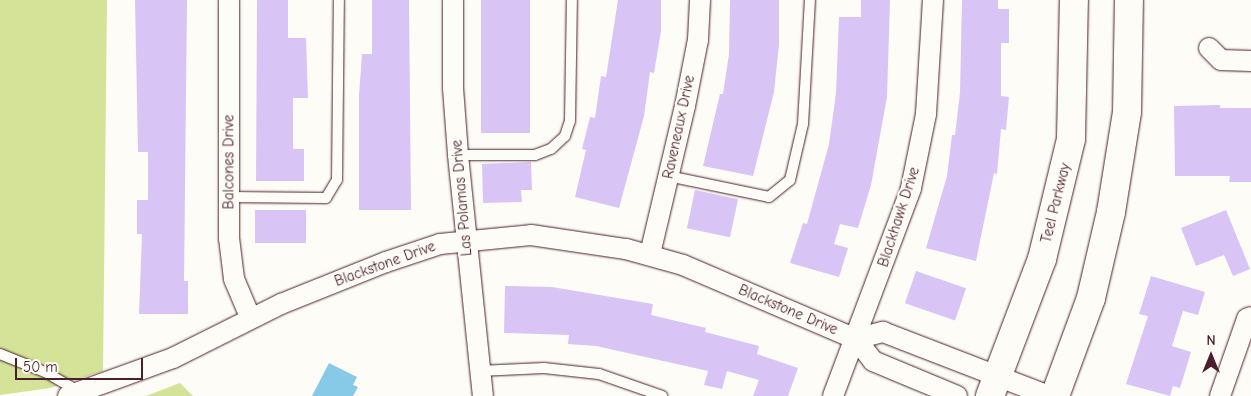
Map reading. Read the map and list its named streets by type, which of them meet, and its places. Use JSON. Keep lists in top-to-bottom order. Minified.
{"streets":{"main road":["Teel Parkway"],"street":["Raveneaux Drive","Balcones Drive","Las Polamas Drive","Blackhawk Drive","Blackstone Drive"]},"crossings":[["Raveneaux Drive","Blackstone Drive"],["Balcones Drive","Blackstone Drive"],["Las Polamas Drive","Blackstone Drive"],["Teel Parkway","Blackstone Drive"],["Blackhawk Drive","Blackstone Drive"]],"scale_bar":"50 m","north":"top"}
